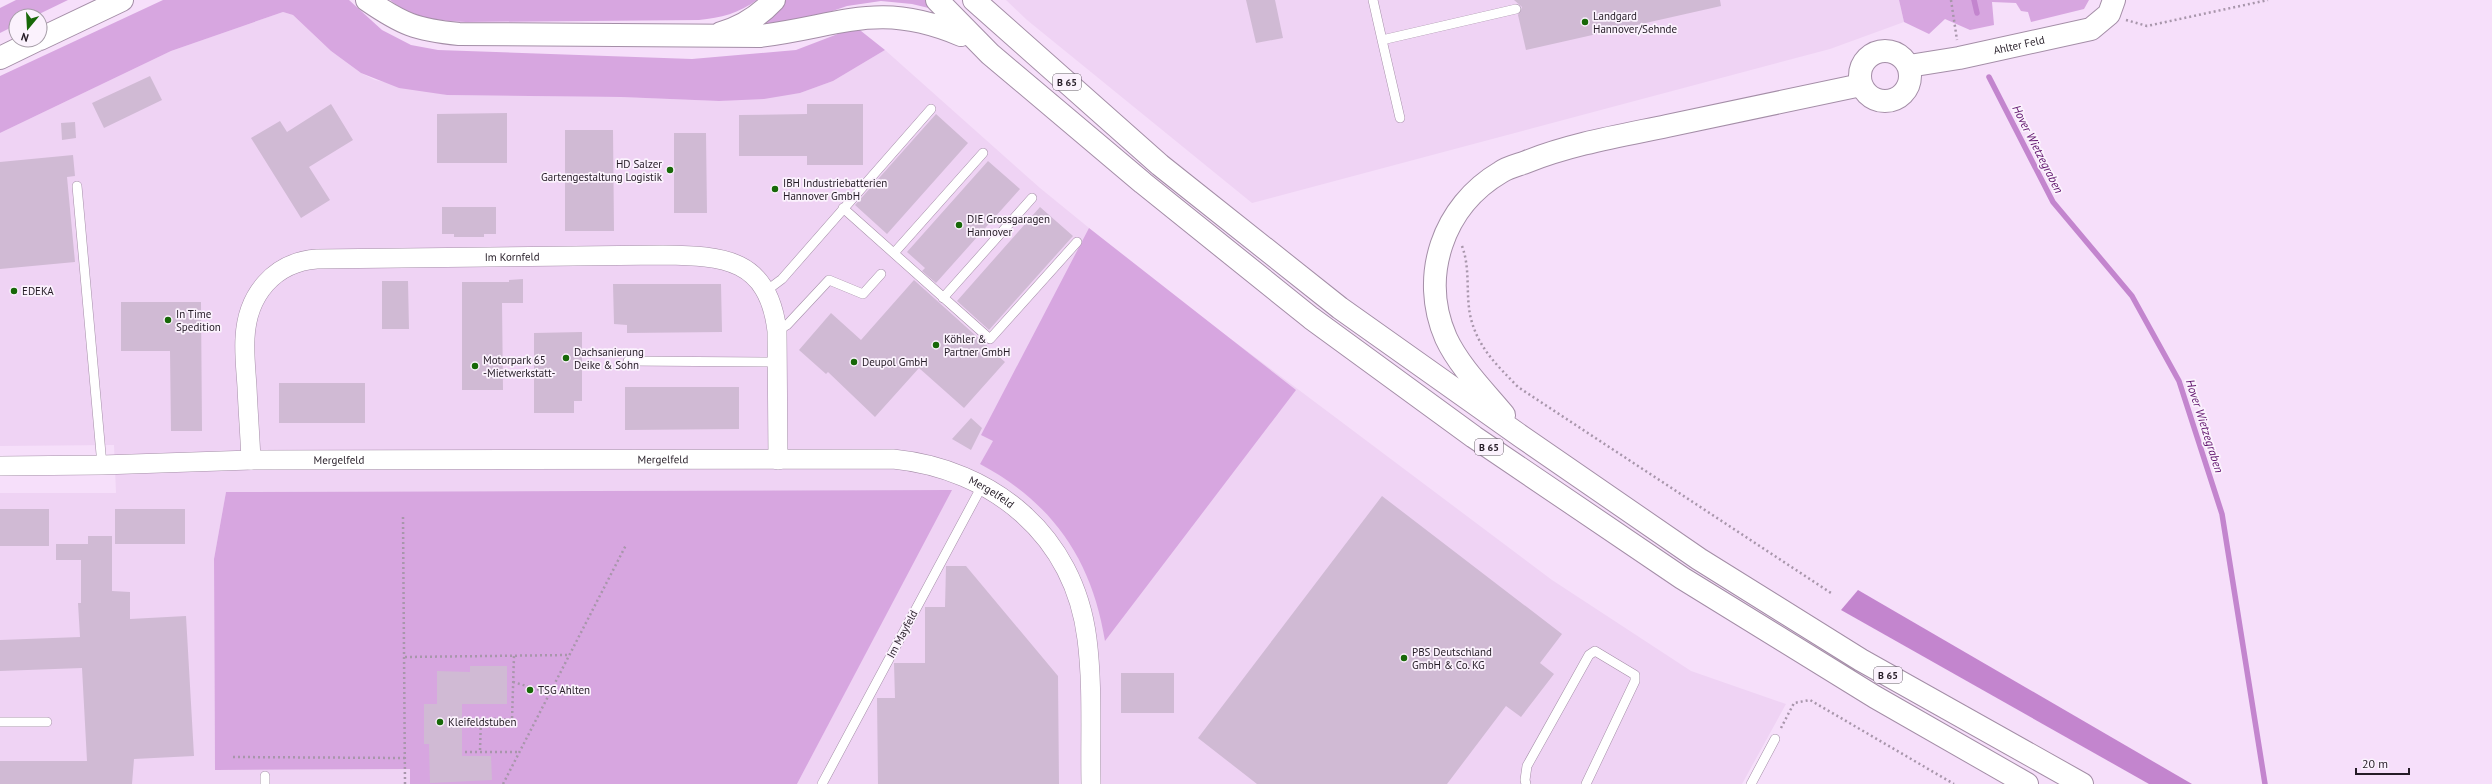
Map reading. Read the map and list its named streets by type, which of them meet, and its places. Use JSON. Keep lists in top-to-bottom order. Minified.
{"streets":{"main road":["Ahlter Feld","B 65"],"street":["Im Kornfeld","Mergelfeld"],"lane":["Im Mayfeld"]},"crossings":[["Im Kornfeld","Mergelfeld"],["Mergelfeld","Im Mayfeld"]],"water":["Hover Wietzegraben"],"places":["Landgard Hannover/Sehnde","HD Salzer Gartengestaltung Logistik","IBH Industriebatterien Hannover GmbH","DIE Grossgaragen Hannover","EDEKA","In Time Spedition","Köhler & Partner GmbH","Dachsanierung Deike & Sohn","Deupol GmbH","Motorpark 65 -Mietwerkstatt-","PBS Deutschland GmbH & Co. KG","TSG Ahlten","Kleifeldstuben"],"scale_bar":"20 m","north":"bottom"}
